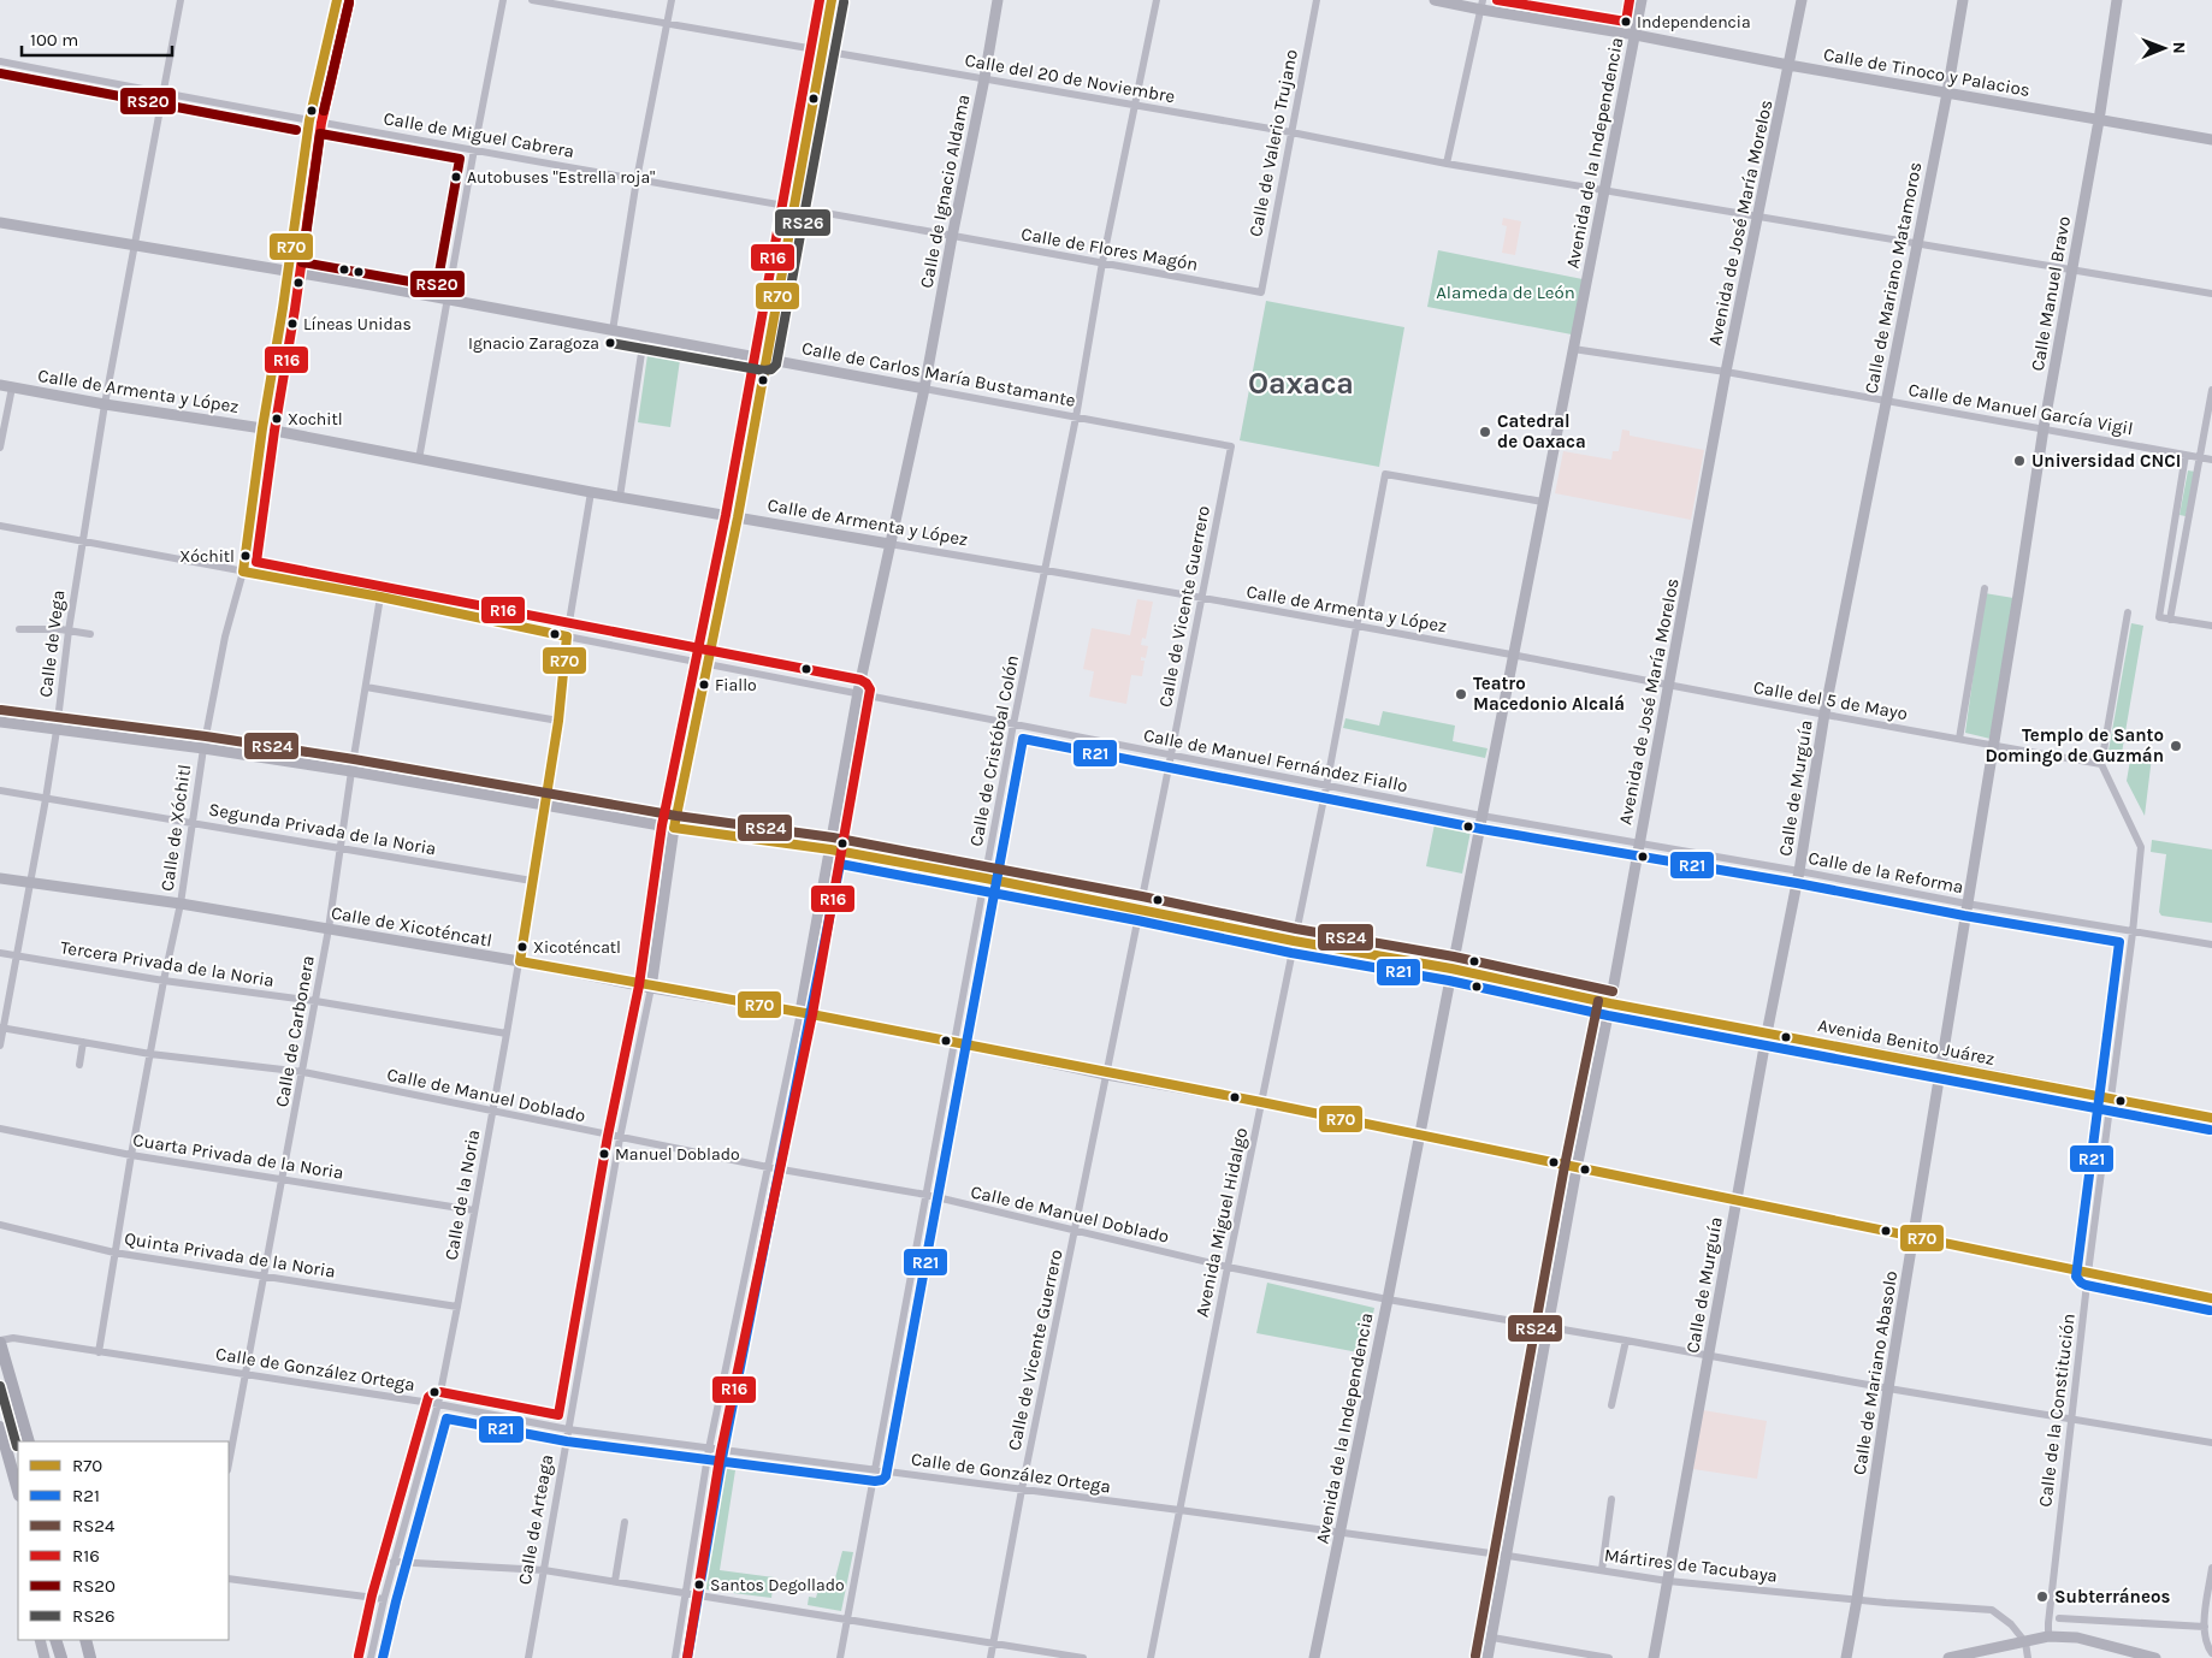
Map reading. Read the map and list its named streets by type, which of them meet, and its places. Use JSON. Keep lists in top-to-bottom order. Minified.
{"streets":{"street":["Calle de Tinoco y Palacios","Calle del 20 de Noviembre","Calle de Miguel Cabrera","Calle de Valerio Trujano","Avenida de la Independencia","Calle de Ignacio Aldama","Avenida de José María Morelos","Calle de Flores Magón","Calle de Mariano Matamoros","Calle Manuel Bravo","Calle de Carlos María Bustamante","Calle de Armenta y López","Calle de Manuel García Vigil","Calle de Vicente Guerrero","Calle de Vega","Calle del 5 de Mayo","Calle de Cristóbal Colón","Calle de Manuel Fernández Fiallo","Calle de Murguía","Calle de Xóchitl","Segunda Privada de la Noria","Calle de la Reforma","Calle de Xicoténcatl","Tercera Privada de la Noria","Calle de Carbonera","Avenida Benito Juárez","Calle de Manuel Doblado","Cuarta Privada de la Noria","Calle de la Noria","Avenida Miguel Hidalgo","Quinta Privada de la Noria","Calle de González Ortega","Calle de Mariano Abasolo","Calle de la Constitución","Calle de Arteaga","Mártires de Tacubaya"]},"crossings":[["Calle de Tinoco y Palacios","Avenida de la Independencia"],["Calle de Tinoco y Palacios","Avenida de José María Morelos"],["Calle de Tinoco y Palacios","Calle de Mariano Matamoros"],["Calle de Tinoco y Palacios","Calle Manuel Bravo"],["Calle del 20 de Noviembre","Calle de Valerio Trujano"],["Calle del 20 de Noviembre","Avenida de la Independencia"],["Calle del 20 de Noviembre","Calle de Ignacio Aldama"],["Calle del 20 de Noviembre","Avenida de José María Morelos"],["Calle del 20 de Noviembre","Calle de Mariano Matamoros"],["Calle del 20 de Noviembre","Calle Manuel Bravo"],["Calle del 20 de Noviembre","Calle de Cristóbal Colón"],["Calle del 20 de Noviembre","Calle de Arteaga"],["Calle de Miguel Cabrera","Calle de Ignacio Aldama"],["Calle de Miguel Cabrera","Calle de Flores Magón"],["Calle de Miguel Cabrera","Calle de Vega"],["Calle de Miguel Cabrera","Calle de Xóchitl"],["Calle de Miguel Cabrera","Calle de Arteaga"],["Calle de Valerio Trujano","Calle de Flores Magón"],["Avenida de la Independencia","Calle de Armenta y López"],["Avenida de la Independencia","Calle de Manuel García Vigil"],["Avenida de la Independencia","Calle del 5 de Mayo"],["Avenida de la Independencia","Calle de Manuel Fernández Fiallo"],["Avenida de la Independencia","Calle de la Reforma"],["Avenida de la Independencia","Calle de Xicoténcatl"],["Avenida de la Independencia","Avenida Benito Juárez"],["Avenida de la Independencia","Calle de Manuel Doblado"],["Avenida de la Independencia","Avenida Miguel Hidalgo"],["Avenida de la Independencia","Calle de González Ortega"],["Avenida de la Independencia","Mártires de Tacubaya"],["Calle de Ignacio Aldama","Calle de Flores Magón"],["Calle de Ignacio Aldama","Calle de Carlos María Bustamante"],["Calle de Ignacio Aldama","Calle de Armenta y López"],["Calle de Ignacio Aldama","Calle de Manuel Fernández Fiallo"],["Calle de Ignacio Aldama","Calle de Xicoténcatl"],["Calle de Ignacio Aldama","Avenida Benito Juárez"],["Avenida de José María Morelos","Calle de Manuel García Vigil"],["Avenida de José María Morelos","Calle del 5 de Mayo"],["Avenida de José María Morelos","Calle de la Reforma"],["Avenida de José María Morelos","Calle de Xicoténcatl"],["Avenida de José María Morelos","Avenida Benito Juárez"],["Avenida de José María Morelos","Calle de Manuel Doblado"],["Avenida de José María Morelos","Mártires de Tacubaya"],["Calle de Flores Magón","Calle de Cristóbal Colón"],["Calle de Mariano Matamoros","Calle de Manuel García Vigil"],["Calle de Mariano Matamoros","Calle de Murguía"],["Calle Manuel Bravo","Calle de Manuel García Vigil"],["Calle Manuel Bravo","Calle de Mariano Abasolo"],["Calle de Carlos María Bustamante","Calle de Vicente Guerrero"],["Calle de Carlos María Bustamante","Calle de Vega"],["Calle de Carlos María Bustamante","Calle de Cristóbal Colón"],["Calle de Carlos María Bustamante","Calle de Xóchitl"],["Calle de Carlos María Bustamante","Calle de Arteaga"],["Calle de Armenta y López","Calle de Vicente Guerrero"],["Calle de Armenta y López","Calle de Vega"],["Calle de Armenta y López","Calle del 5 de Mayo"],["Calle de Armenta y López","Calle de Cristóbal Colón"],["Calle de Armenta y López","Calle de Xóchitl"],["Calle de Armenta y López","Calle de la Noria"],["Calle de Armenta y López","Avenida Miguel Hidalgo"],["Calle de Armenta y López","Calle de Arteaga"],["Calle de Vicente Guerrero","Calle de Manuel Fernández Fiallo"],["Calle de Vicente Guerrero","Calle de Xicoténcatl"],["Calle de Vicente Guerrero","Avenida Benito Juárez"],["Calle de Vicente Guerrero","Calle de Manuel Doblado"],["Calle de Vicente Guerrero","Calle de González Ortega"],["Calle de Vega","Calle de Manuel Fernández Fiallo"],["Calle de Vega","Segunda Privada de la Noria"],["Calle de Vega","Calle de Xicoténcatl"],["Calle de Vega","Tercera Privada de la Noria"],["Calle de Vega","Avenida Benito Juárez"],["Calle de Vega","Calle de Manuel Doblado"],["Calle del 5 de Mayo","Calle de Murguía"],["Calle del 5 de Mayo","Calle de Mariano Abasolo"],["Calle del 5 de Mayo","Calle de la Constitución"],["Calle de Cristóbal Colón","Calle de Manuel Fernández Fiallo"],["Calle de Cristóbal Colón","Calle de Xicoténcatl"],["Calle de Cristóbal Colón","Avenida Benito Juárez"],["Calle de Cristóbal Colón","Calle de Manuel Doblado"],["Calle de Cristóbal Colón","Calle de González Ortega"],["Calle de Manuel Fernández Fiallo","Calle de Xóchitl"],["Calle de Manuel Fernández Fiallo","Calle de la Reforma"],["Calle de Manuel Fernández Fiallo","Calle de Carbonera"],["Calle de Manuel Fernández Fiallo","Calle de la Noria"],["Calle de Manuel Fernández Fiallo","Avenida Miguel Hidalgo"],["Calle de Manuel Fernández Fiallo","Calle de Arteaga"],["Calle de Murguía","Calle de la Reforma"],["Calle de Murguía","Calle de Xicoténcatl"],["Calle de Murguía","Avenida Benito Juárez"],["Calle de Murguía","Calle de Manuel Doblado"],["Calle de Murguía","Mártires de Tacubaya"],["Calle de Xóchitl","Segunda Privada de la Noria"],["Calle de Xóchitl","Calle de Xicoténcatl"],["Calle de Xóchitl","Tercera Privada de la Noria"],["Calle de Xóchitl","Avenida Benito Juárez"],["Calle de Xóchitl","Calle de Manuel Doblado"],["Calle de Xóchitl","Cuarta Privada de la Noria"],["Calle de Xóchitl","Quinta Privada de la Noria"],["Calle de Xóchitl","Calle de González Ortega"],["Segunda Privada de la Noria","Calle de Carbonera"],["Segunda Privada de la Noria","Calle de la Noria"],["Calle de la Reforma","Calle de Mariano Abasolo"],["Calle de la Reforma","Calle de la Constitución"],["Calle de Xicoténcatl","Calle de Carbonera"],["Calle de Xicoténcatl","Calle de la Noria"],["Calle de Xicoténcatl","Avenida Miguel Hidalgo"],["Calle de Xicoténcatl","Calle de Mariano Abasolo"],["Calle de Xicoténcatl","Calle de la Constitución"],["Calle de Xicoténcatl","Calle de Arteaga"],["Tercera Privada de la Noria","Calle de Carbonera"],["Tercera Privada de la Noria","Calle de la Noria"],["Calle de Carbonera","Avenida Benito Juárez"],["Calle de Carbonera","Calle de Manuel Doblado"],["Calle de Carbonera","Cuarta Privada de la Noria"],["Calle de Carbonera","Quinta Privada de la Noria"],["Calle de Carbonera","Calle de González Ortega"],["Avenida Benito Juárez","Calle de la Noria"],["Avenida Benito Juárez","Avenida Miguel Hidalgo"],["Avenida Benito Juárez","Calle de Mariano Abasolo"],["Avenida Benito Juárez","Calle de la Constitución"],["Avenida Benito Juárez","Calle de Arteaga"],["Calle de Manuel Doblado","Calle de la Noria"],["Calle de Manuel Doblado","Avenida Miguel Hidalgo"],["Calle de Manuel Doblado","Calle de Mariano Abasolo"],["Calle de Manuel Doblado","Calle de la Constitución"],["Calle de Manuel Doblado","Calle de Arteaga"],["Cuarta Privada de la Noria","Calle de la Noria"],["Calle de la Noria","Quinta Privada de la Noria"],["Calle de la Noria","Calle de González Ortega"],["Avenida Miguel Hidalgo","Calle de González Ortega"],["Calle de González Ortega","Calle de Arteaga"],["Calle de González Ortega","Mártires de Tacubaya"],["Calle de Mariano Abasolo","Mártires de Tacubaya"]],"districts":["Oaxaca"],"parks":["Alameda de León"],"places":["Independencia","Autobuses \"Estrella roja\"","Líneas Unidas","Ignacio Zaragoza","Xochitl","Catedral de Oaxaca","Universidad CNCI","Xóchitl","Fiallo","Teatro Macedonio Alcalá","Templo de Santo Domingo de Guzmán","Xicoténcatl","Manuel Doblado","Santos Degollado","Subterráneos"],"lines":["transit line R70","transit line R16","transit line RS20","transit line RS26","transit line RS24","transit line R21"],"legend":["R70","R21","RS24","R16","RS20","RS26"],"scale_bar":"100 m","north":"right"}
